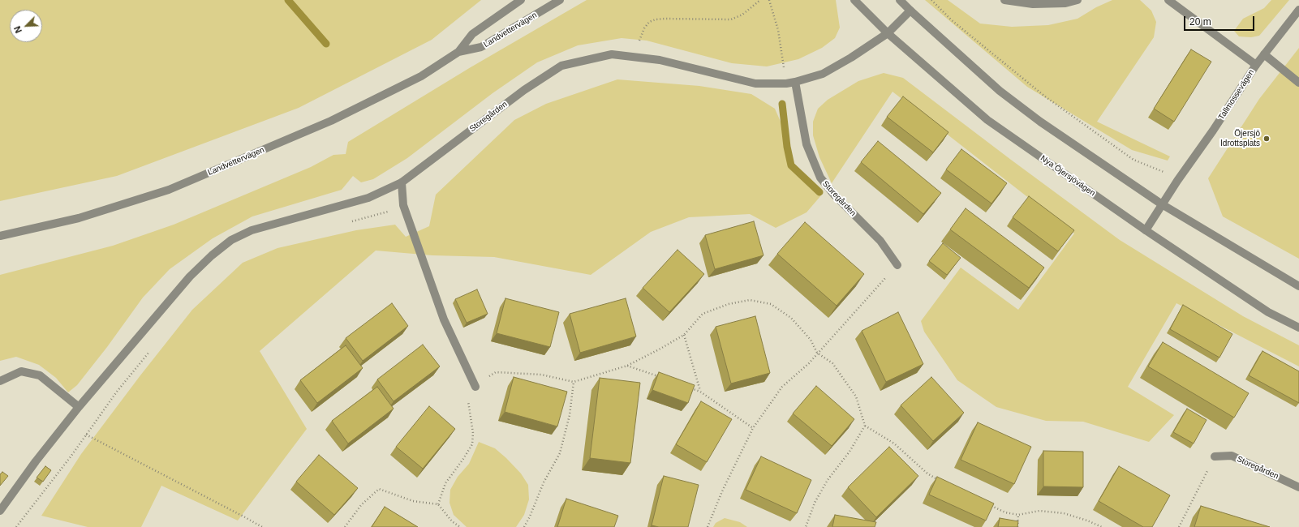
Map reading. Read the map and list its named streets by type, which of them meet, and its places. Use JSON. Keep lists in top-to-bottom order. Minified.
{"streets":{"street":["Landvettervägen","Tallmossevägen","Storegården","Nya Öjersjövägen"]},"crossings":[["Tallmossevägen","Nya Öjersjövägen"],["Storegården","Nya Öjersjövägen"]],"places":["Öjersjö Idrottsplats"],"scale_bar":"20 m","north":"bottom left"}
